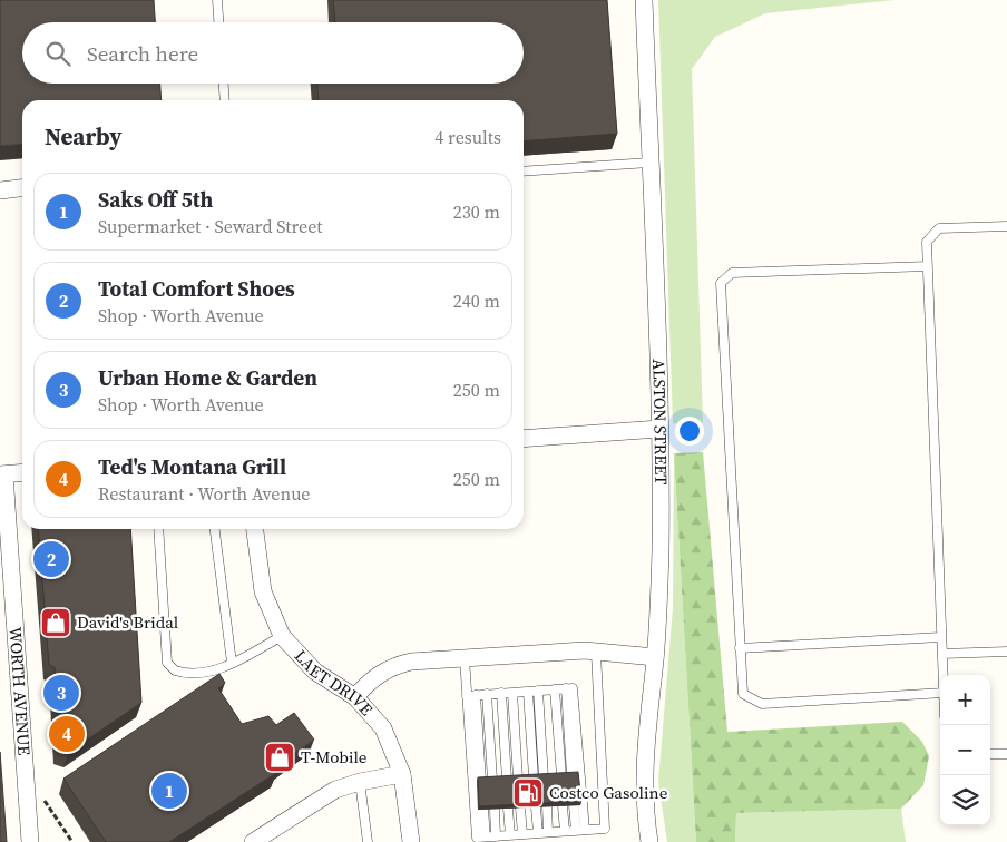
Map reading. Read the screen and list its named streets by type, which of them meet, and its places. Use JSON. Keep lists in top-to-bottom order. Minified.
{"streets":{"street":["ALSTON STREET","LAET DRIVE","WORTH AVENUE"]},"places":{"shop":["David's Bridal","T-Mobile"],"fuel station":["Costco Gasoline"]},"page":{"search":"Search here","heading":["Nearby","4 results"],"list":[{"mark":"1","name":"Saks Off 5th","note":"Supermarket · Seward Street","value":"230 m"},{"mark":"2","name":"Total Comfort Shoes","note":"Shop · Worth Avenue","value":"240 m"},{"mark":"3","name":"Urban Home & Garden","note":"Shop · Worth Avenue","value":"250 m"},{"mark":"4","name":"Ted's Montana Grill","note":"Restaurant · Worth Avenue","value":"250 m"}],"pins":["2","3","4","1"],"map_buttons":["+","−"]}}
